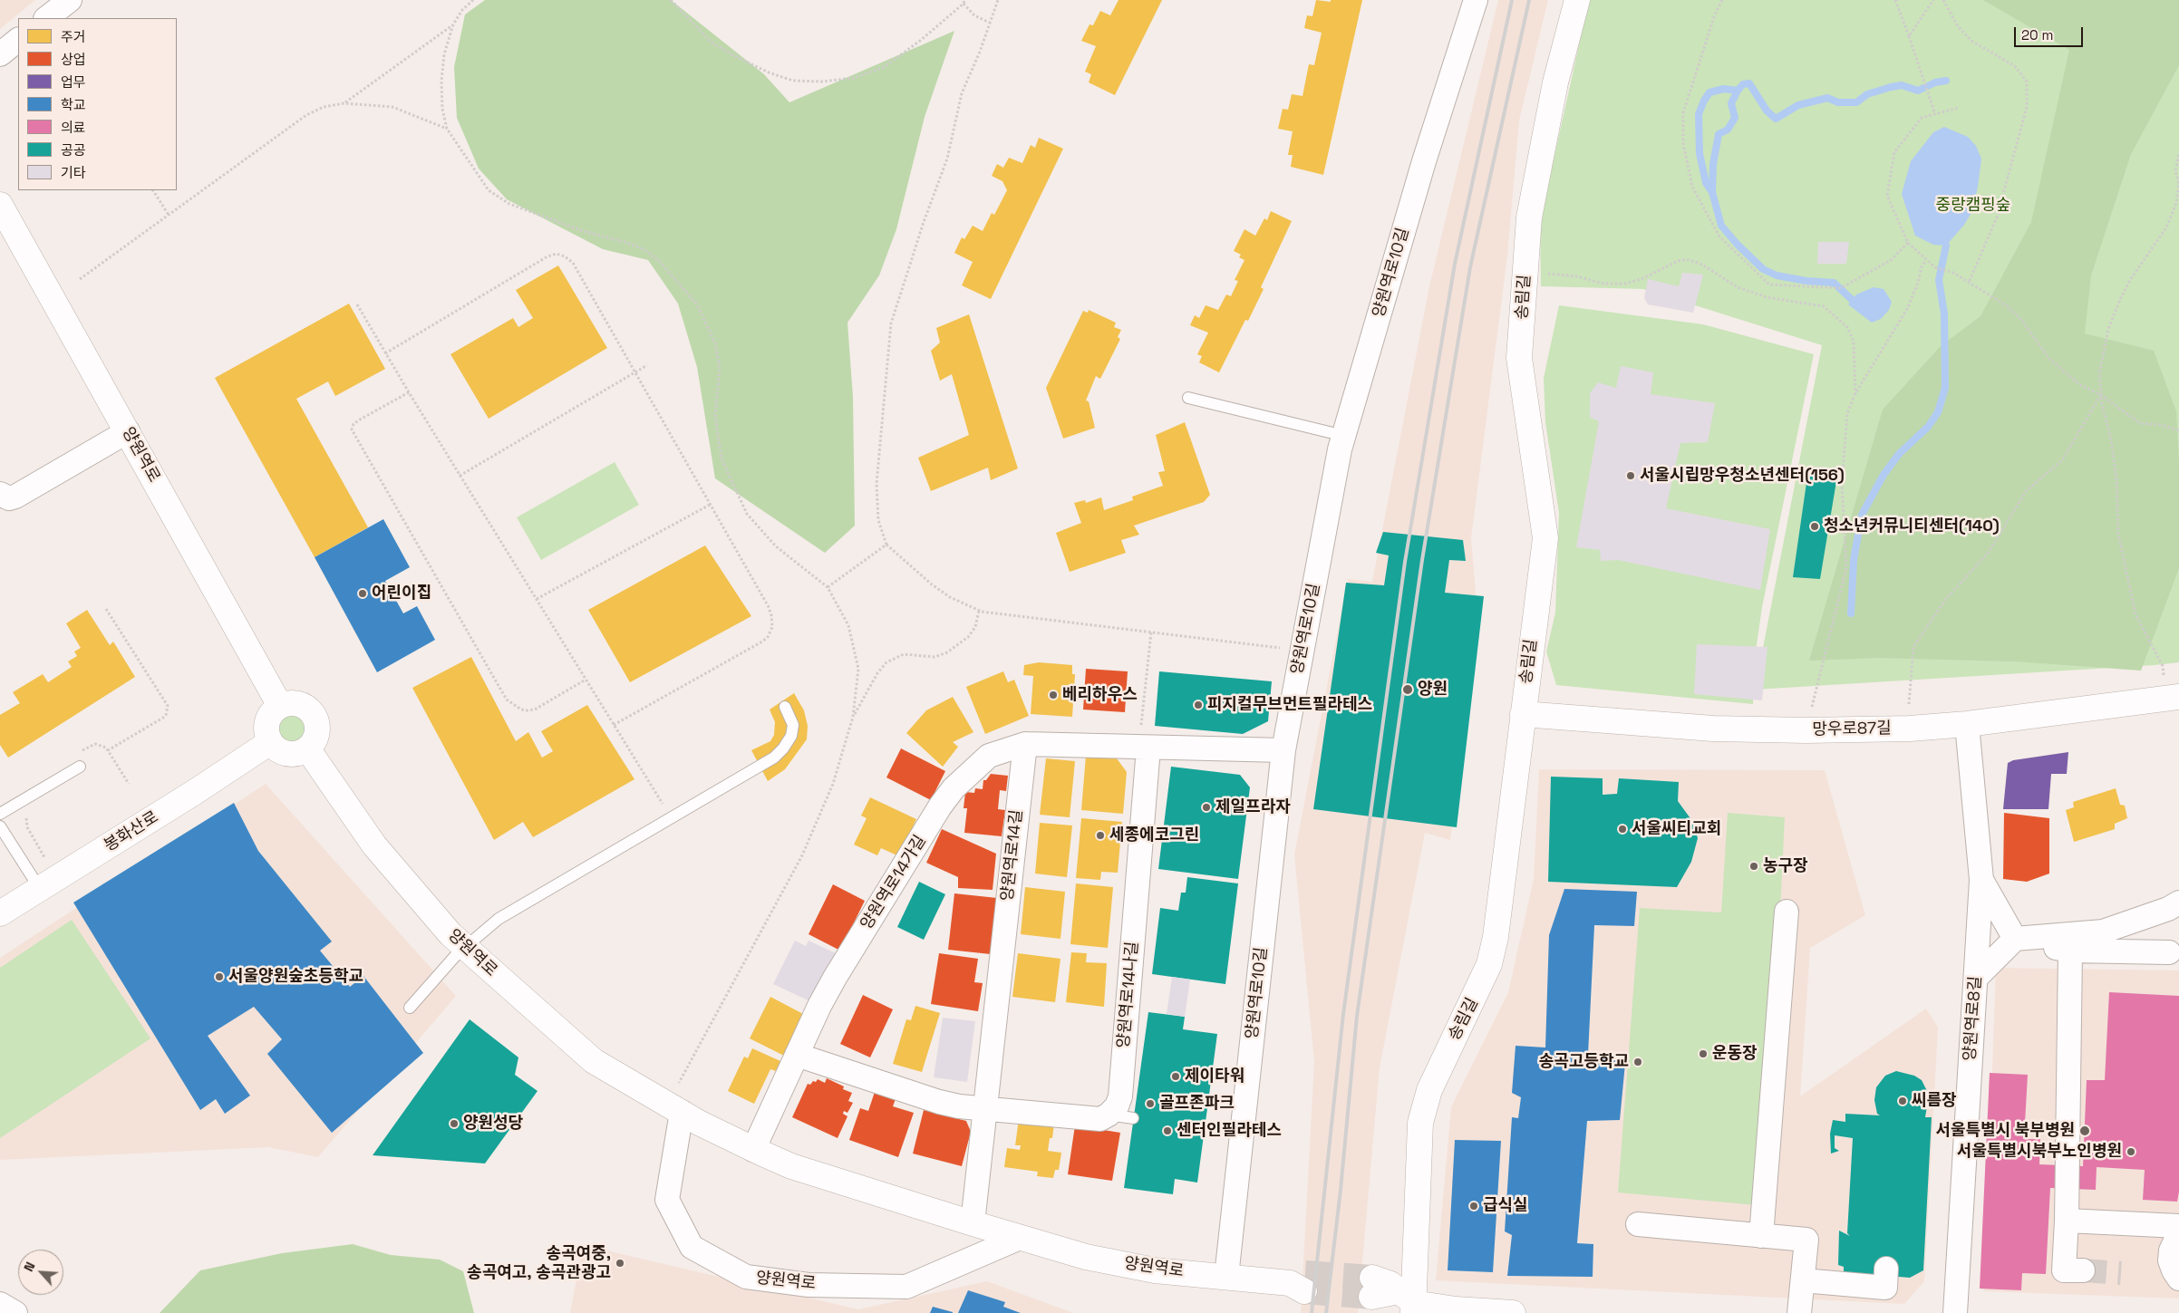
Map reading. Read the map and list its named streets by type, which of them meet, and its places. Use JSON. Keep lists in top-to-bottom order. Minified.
{"streets":{"street":["양원역로10길","송림길","양원역로","망우로87길","봉화산로","양원역로14길","양원역로14가길","양원역로14나길","양원역로8길"]},"crossings":[["양원역로10길","양원역로"],["송림길","망우로87길"],["양원역로","봉화산로"],["양원역로","양원역로14길"],["양원역로","양원역로14가길"],["망우로87길","양원역로8길"],["양원역로14길","양원역로14가길"]],"parks":["중랑캠핑숲"],"places":["서울시립망우청소년센터(156)","청소년커뮤니티센터(140)","어린이집","양원","베리하우스","피지컬무브먼트필라테스","제일프라자","서울씨티교회","세종에코그린","농구장","서울양원숲초등학교","운동장","송곡고등학교","제이타워","씨름장","골프존파크","양원성당","센터인필라테스","서울특별시 북부병원","서울특별시북부노인병원","급식실","송곡여중, 송곡여고, 송곡관광고"],"legend":["주거","상업","업무","학교","의료","공공","기타"],"scale_bar":"20 m","north":"top left"}
